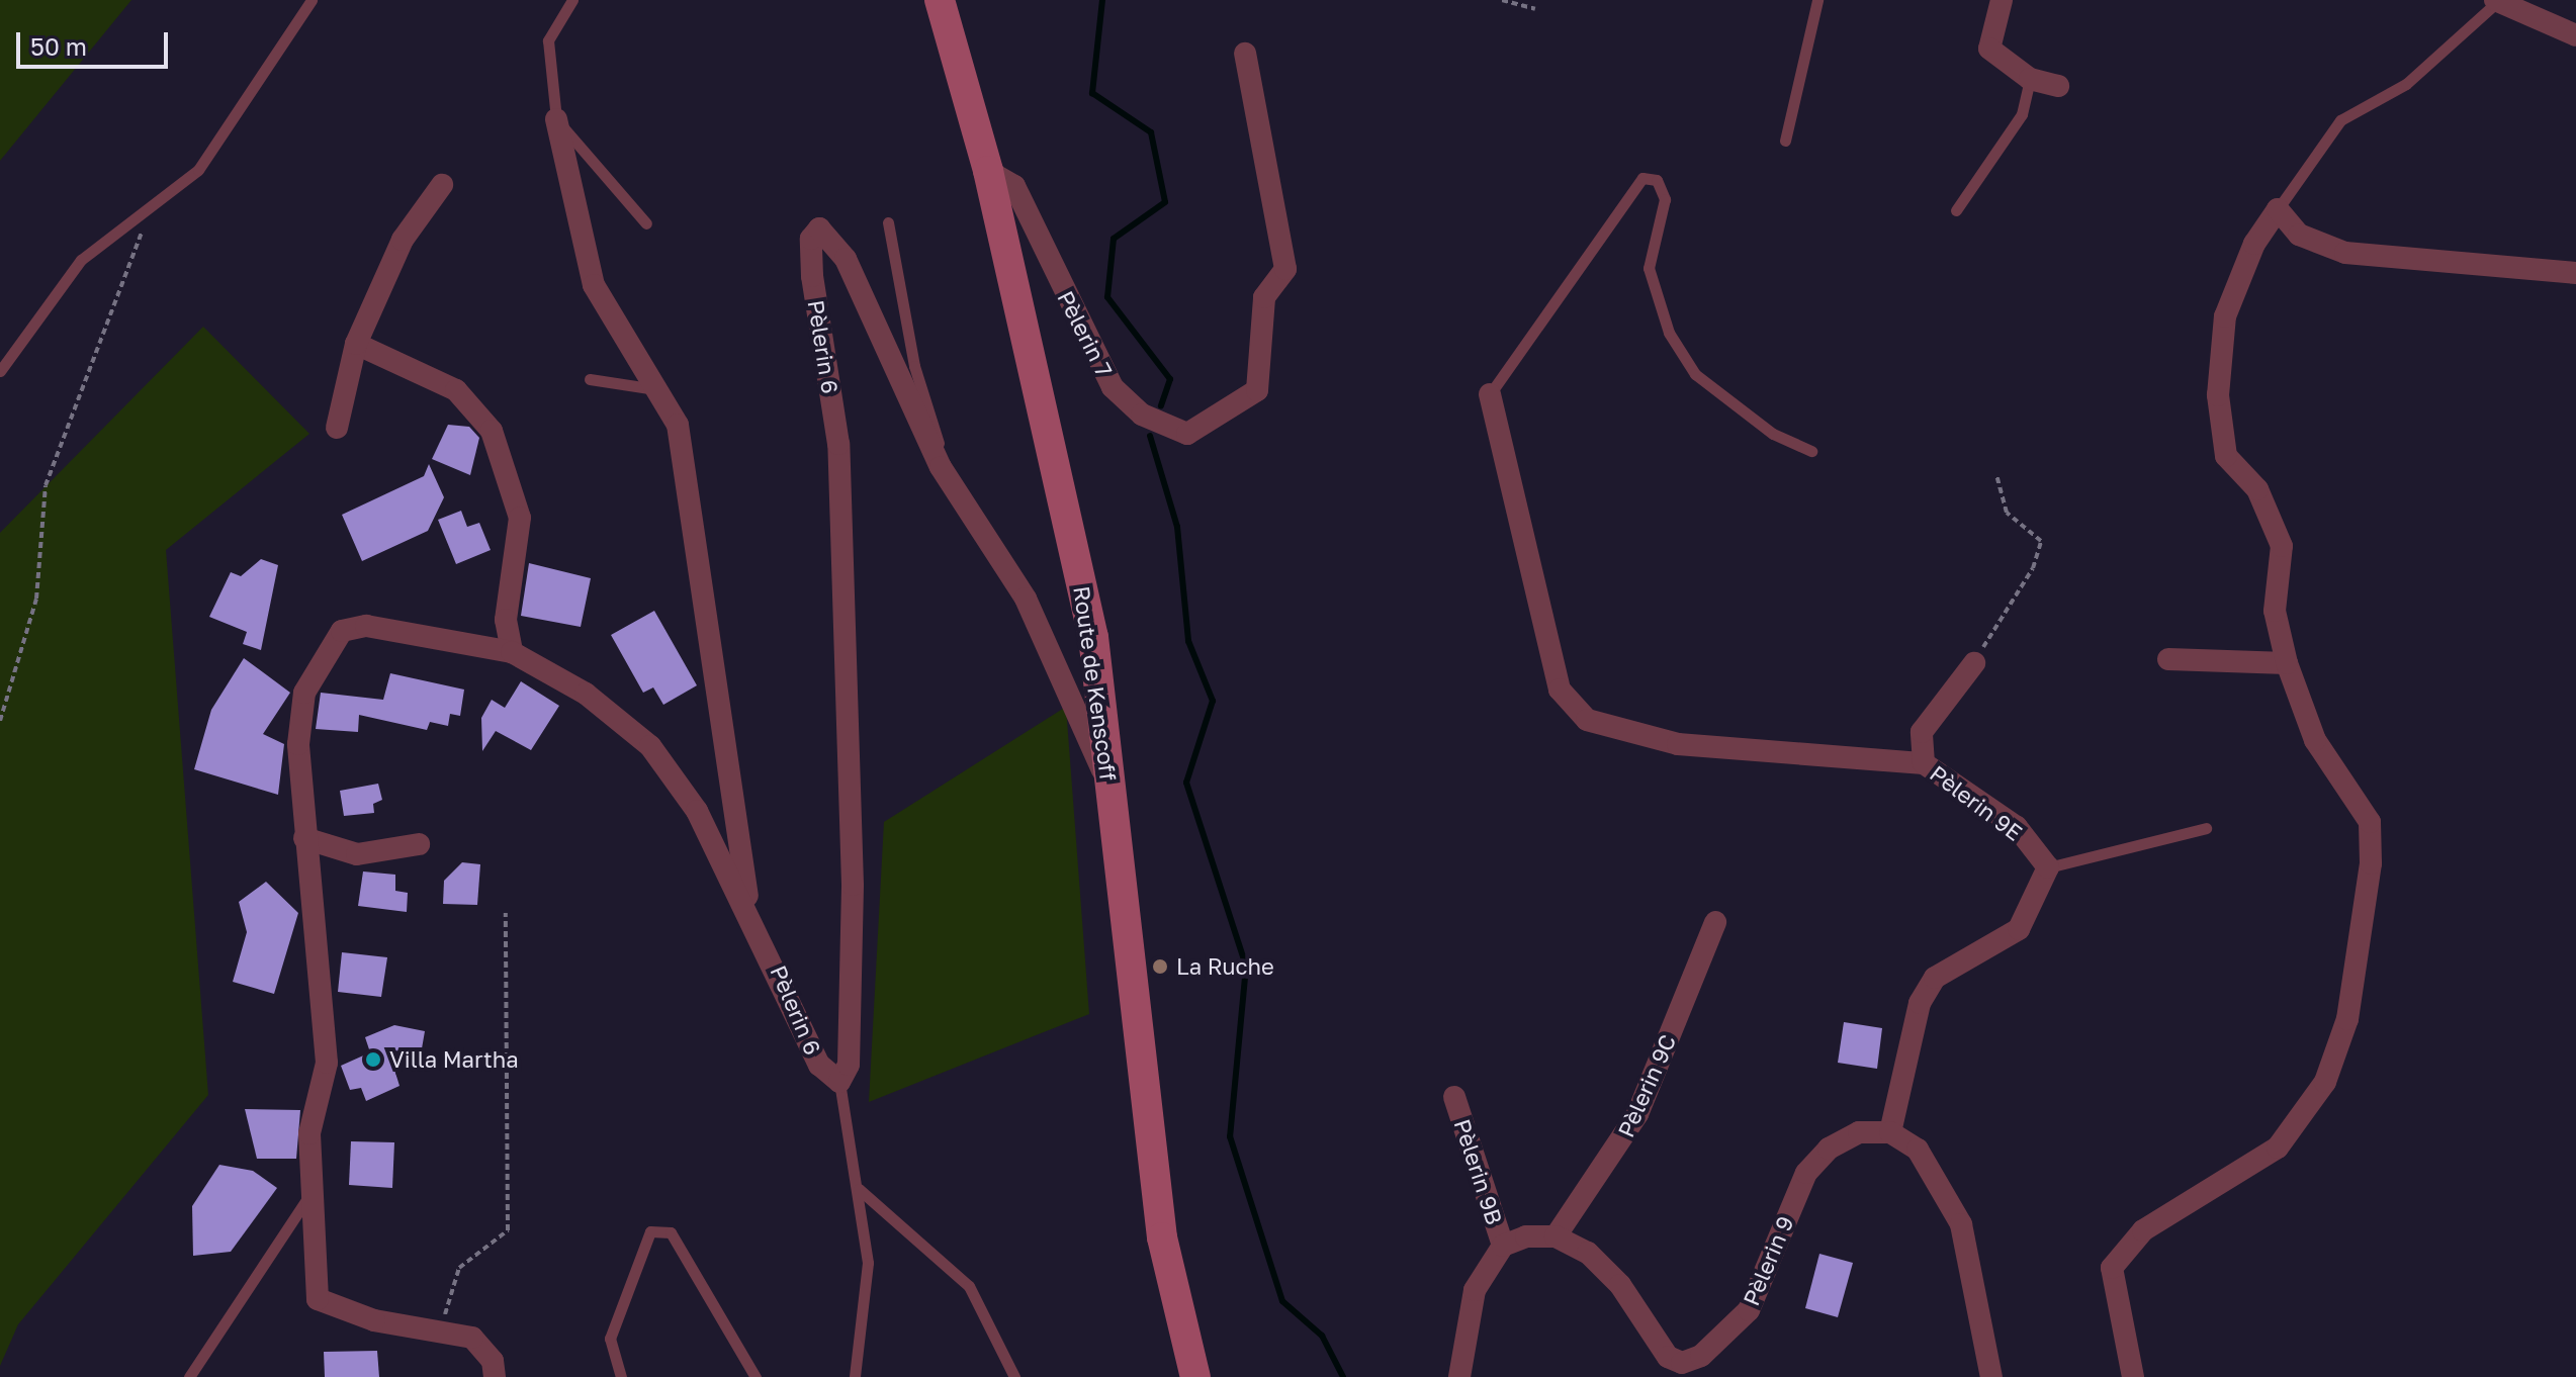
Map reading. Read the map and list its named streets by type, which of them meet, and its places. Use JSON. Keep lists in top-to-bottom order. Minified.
{"streets":{"main road":["Route de Kenscoff"],"street":["Pèlerin 7","Pèlerin 6","Pèlerin 9E","Pèlerin 9C","Pèlerin 9B","Pèlerin 9"]},"crossings":[["Pèlerin 7","Route de Kenscoff"],["Pèlerin 6","Route de Kenscoff"],["Pèlerin 9C","Pèlerin 9"]],"places":["La Ruche","Villa Martha"],"scale_bar":"50 m"}
